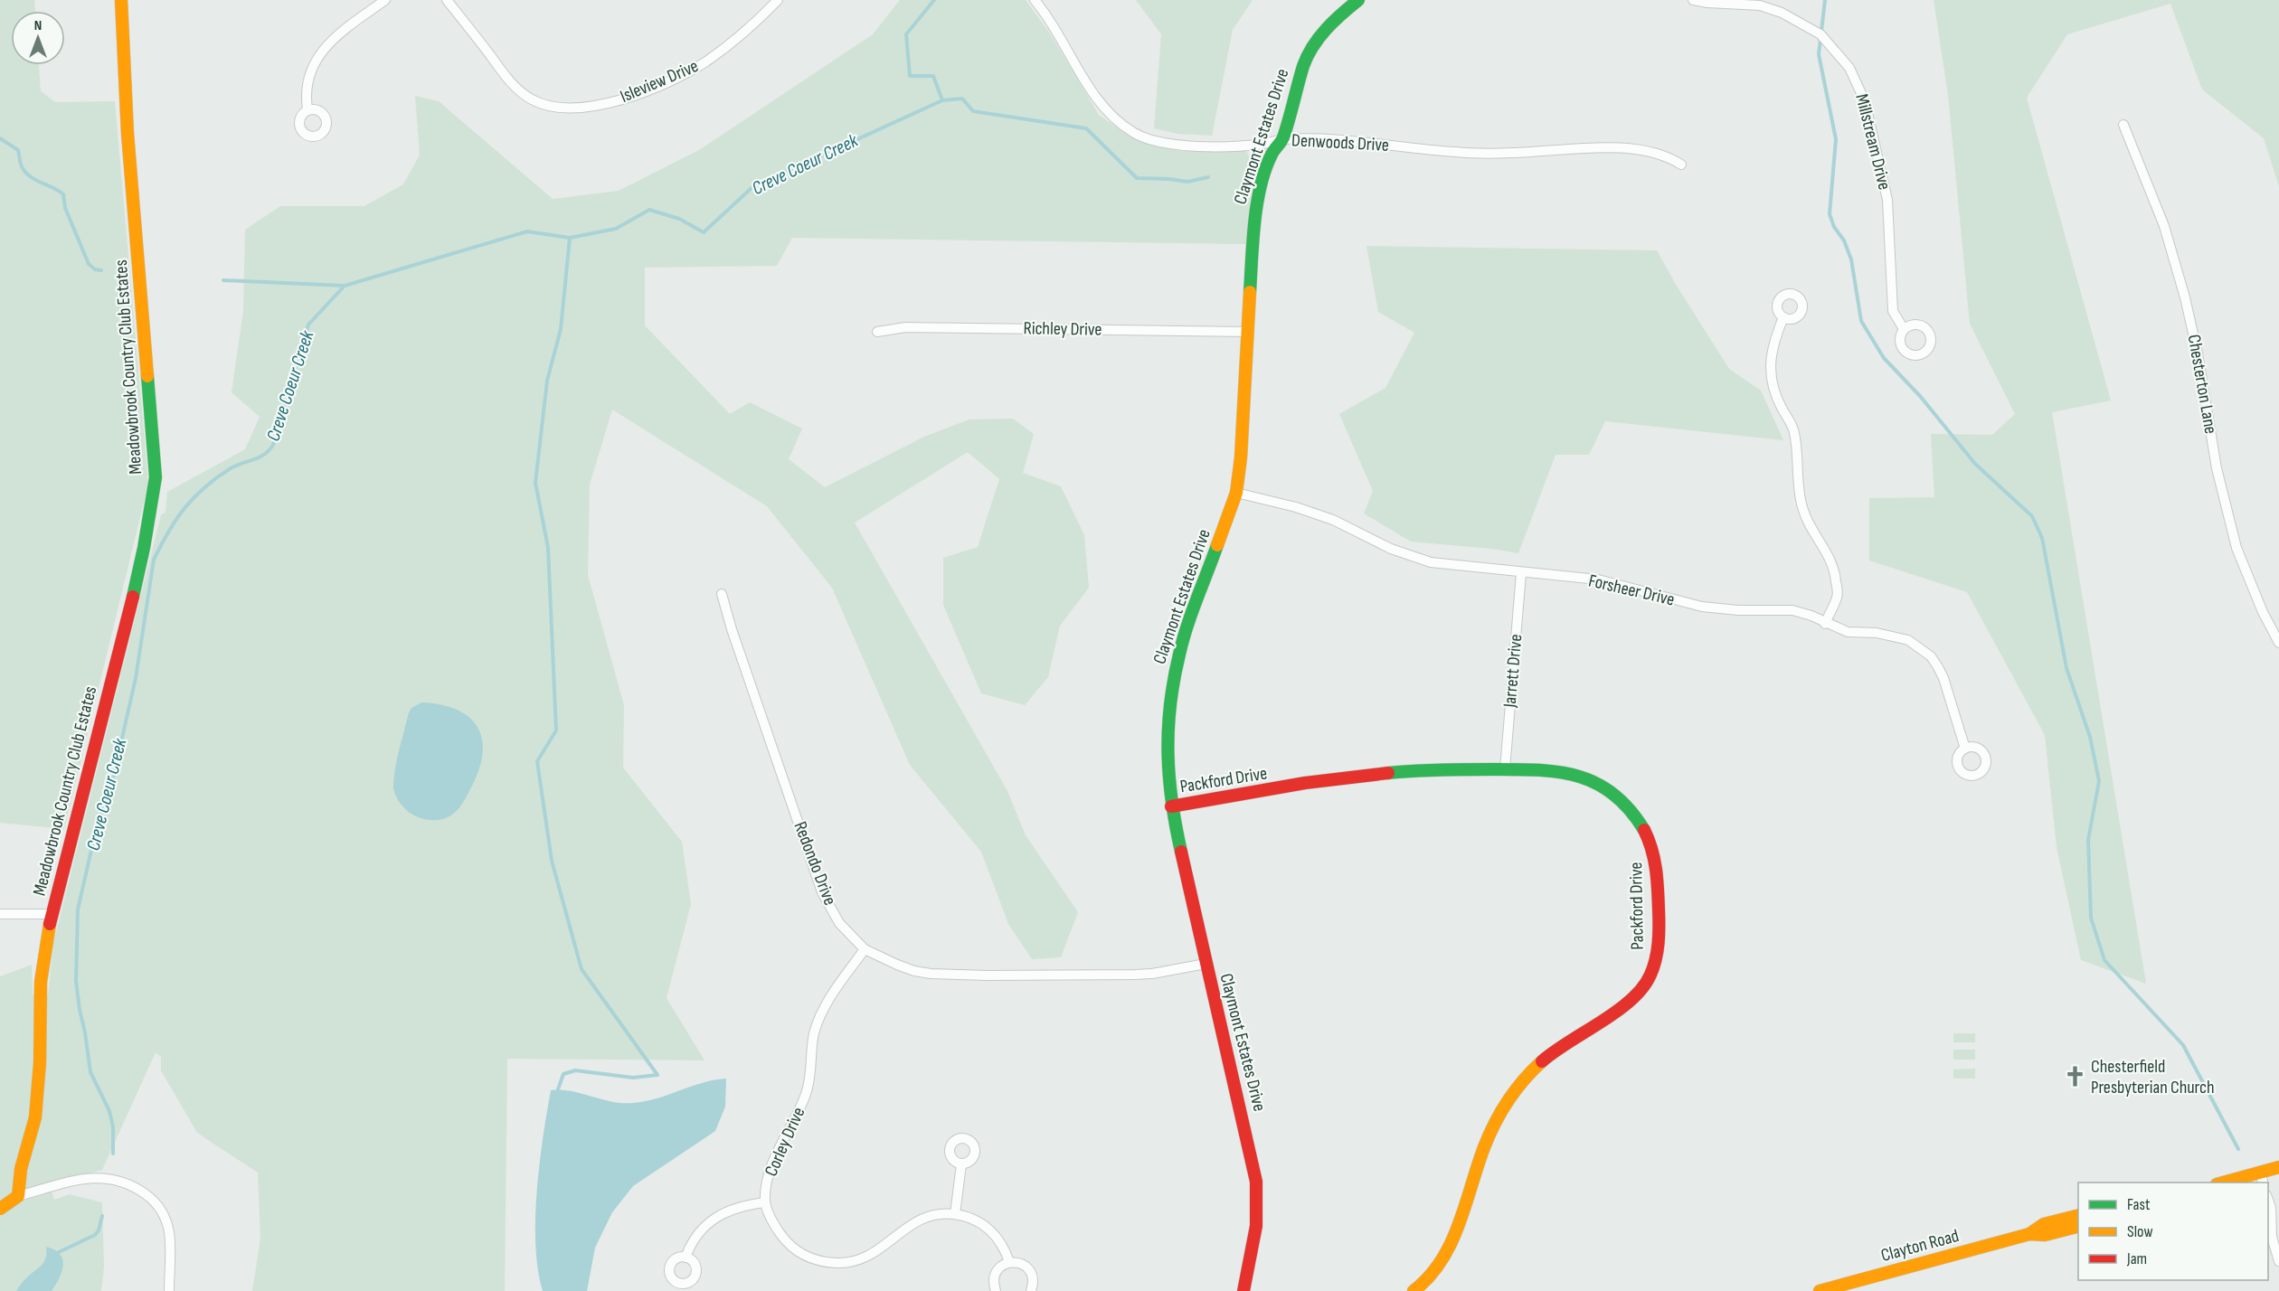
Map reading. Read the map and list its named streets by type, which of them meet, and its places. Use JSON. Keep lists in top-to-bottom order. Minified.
{"streets":{"street":["Isleview Drive","Claymont Estates Drive","Millstream Drive","Denwoods Drive","Richley Drive","Meadowbrook Country Club Estates","Chesterton Lane","Forsheer Drive","Jarrett Drive","Packford Drive","Redondo Drive","Corley Drive","Clayton Road"]},"crossings":[["Claymont Estates Drive","Denwoods Drive"],["Claymont Estates Drive","Richley Drive"],["Claymont Estates Drive","Forsheer Drive"],["Claymont Estates Drive","Packford Drive"],["Claymont Estates Drive","Redondo Drive"],["Forsheer Drive","Jarrett Drive"],["Jarrett Drive","Packford Drive"],["Redondo Drive","Corley Drive"]],"water":["Creve Coeur Creek"],"places":{"church":["Chesterfield Presbyterian Church"]},"legend":["Fast","Slow","Jam"],"north":"top"}
